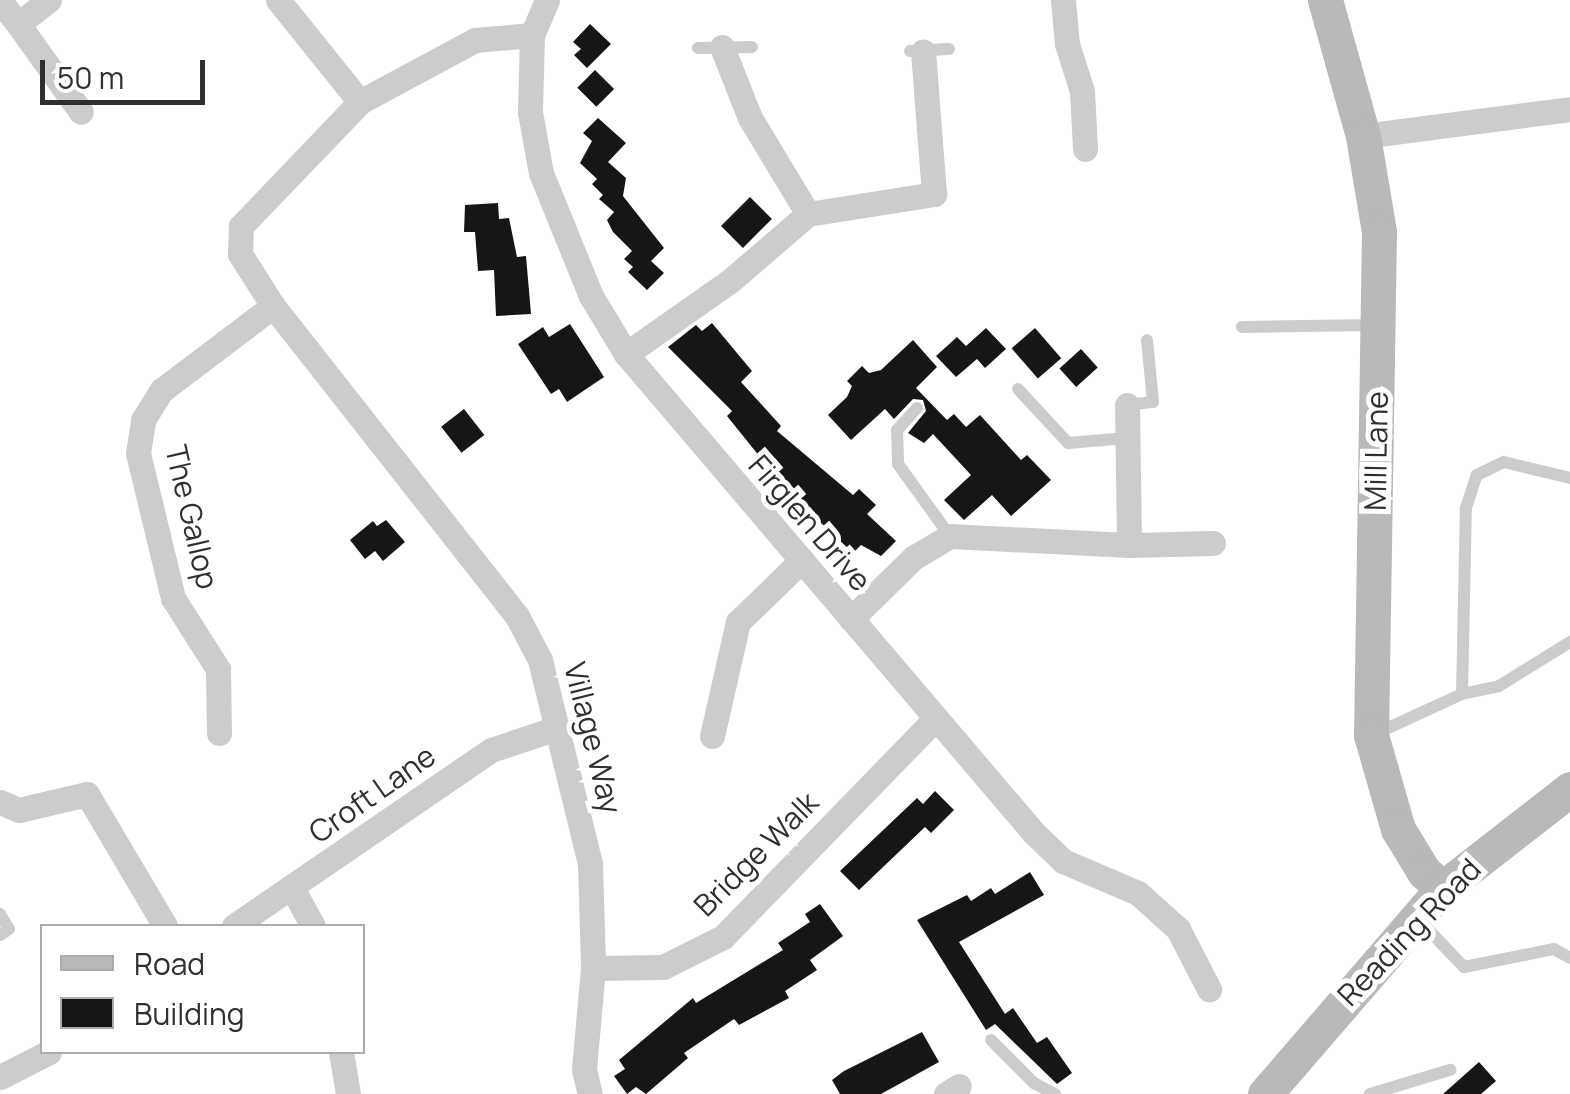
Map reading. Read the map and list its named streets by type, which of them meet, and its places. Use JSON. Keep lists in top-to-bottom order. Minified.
{"streets":{"street":["Mill Lane","The Gallop","Firglen Drive","Village Way","Croft Lane","Bridge Walk","Reading Road"]},"crossings":[["Mill Lane","Reading Road"],["The Gallop","Village Way"],["Firglen Drive","Village Way"],["Firglen Drive","Bridge Walk"],["Village Way","Croft Lane"],["Village Way","Bridge Walk"]],"legend":["Road","Building"],"scale_bar":"50 m"}
